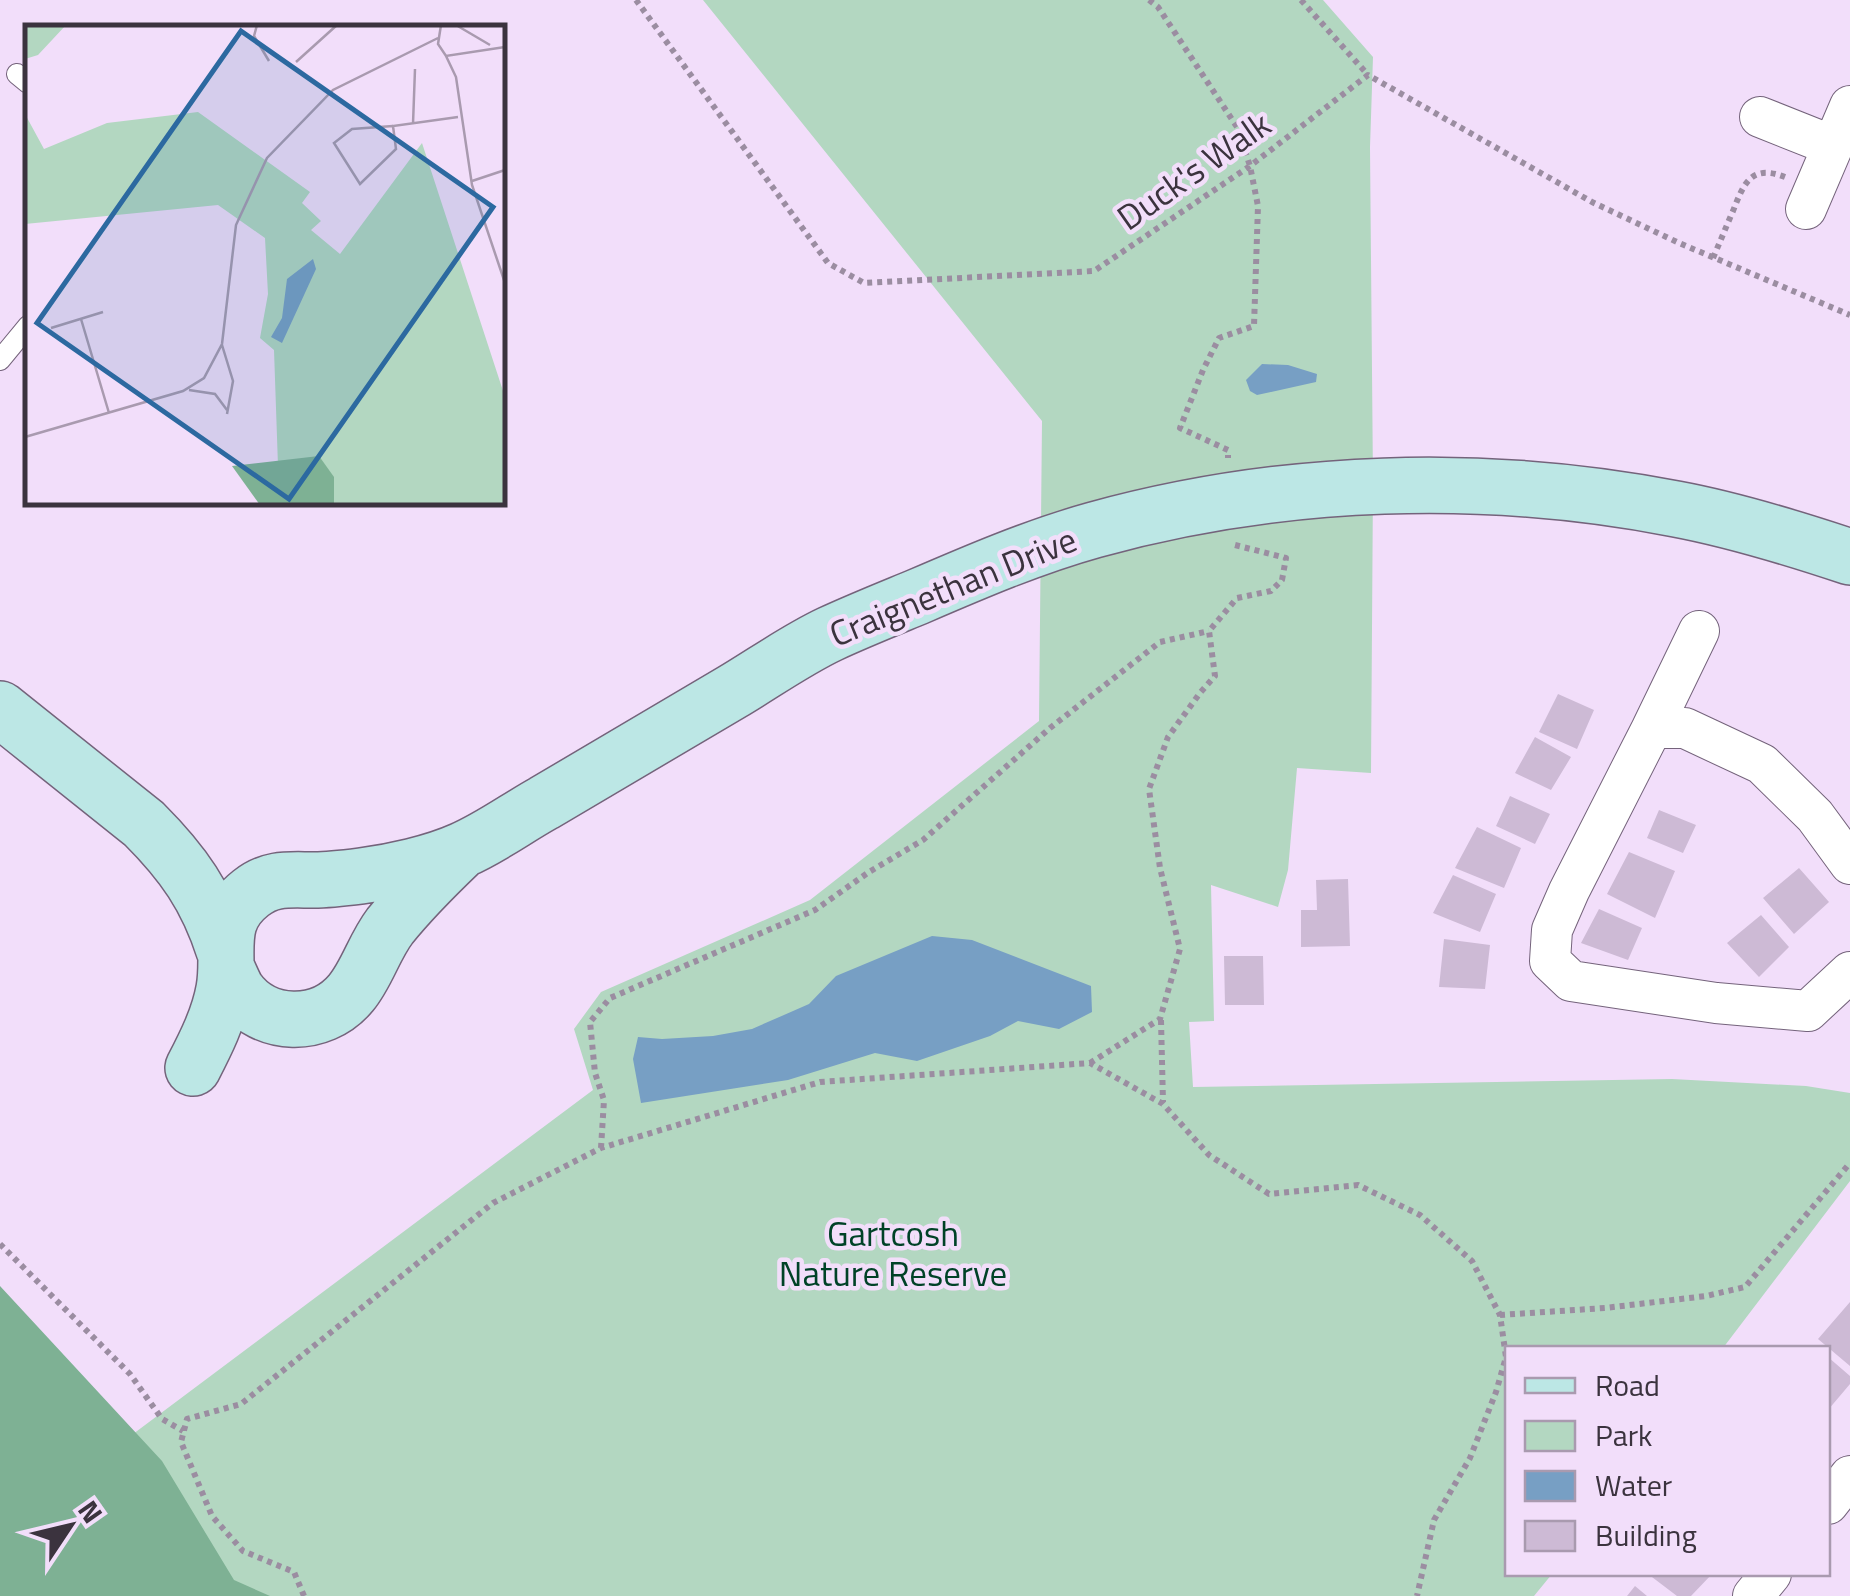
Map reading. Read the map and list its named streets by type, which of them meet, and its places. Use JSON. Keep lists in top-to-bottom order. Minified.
{"streets":{"street":["Craignethan Drive"],"path":["Duck's Walk"]},"parks":["Gartcosh Nature Reserve"],"legend":["Road","Park","Water","Building"],"north":"top right"}
